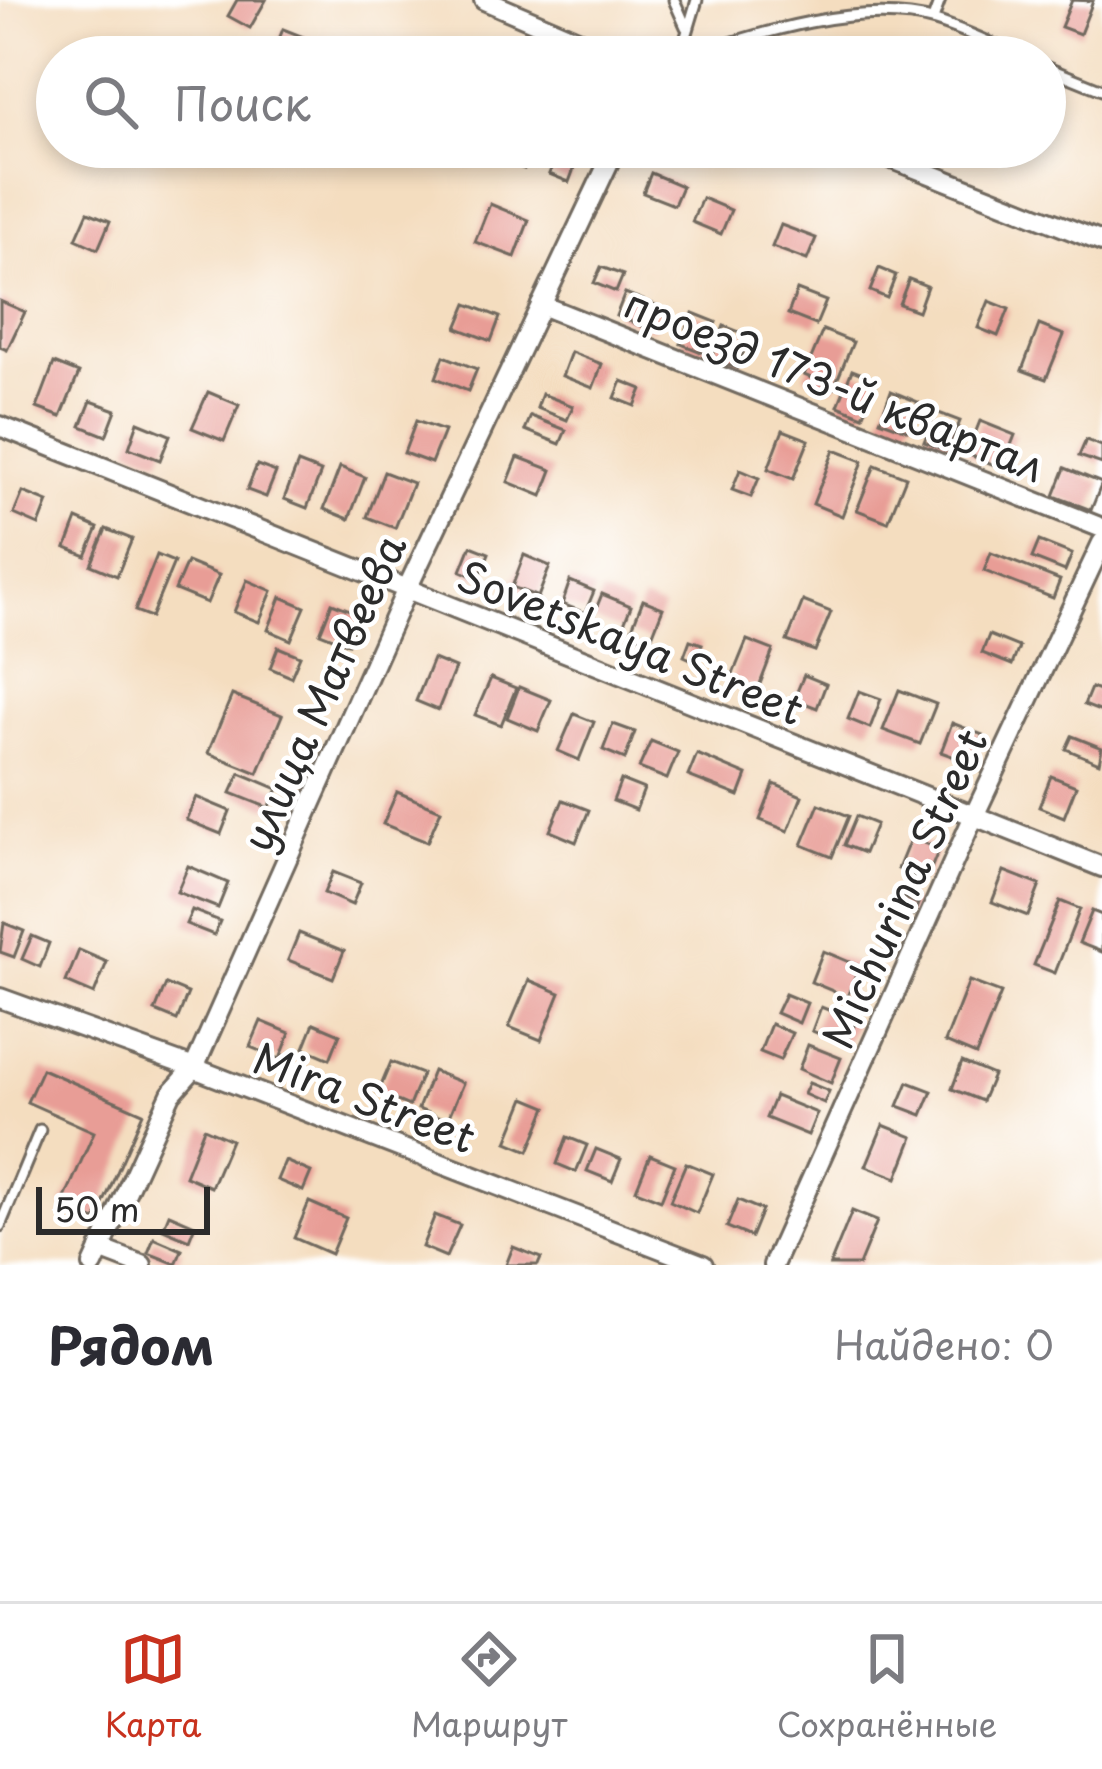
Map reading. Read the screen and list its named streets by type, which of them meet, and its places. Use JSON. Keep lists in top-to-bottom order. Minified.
{"streets":{"street":["проезд 173-й квартал","Sovetskaya Street","улица Матвеева","Michurina Street","Mira Street"]},"crossings":[["проезд 173-й квартал","улица Матвеева"],["Sovetskaya Street","улица Матвеева"],["Sovetskaya Street","Michurina Street"],["улица Матвеева","Mira Street"]],"scale_bar":"50 m","page":{"search":"Поиск","scale":"50 m","heading":["Рядом","Найдено: 0"],"nav":["Карта","Маршрут","Сохранённые"]}}
